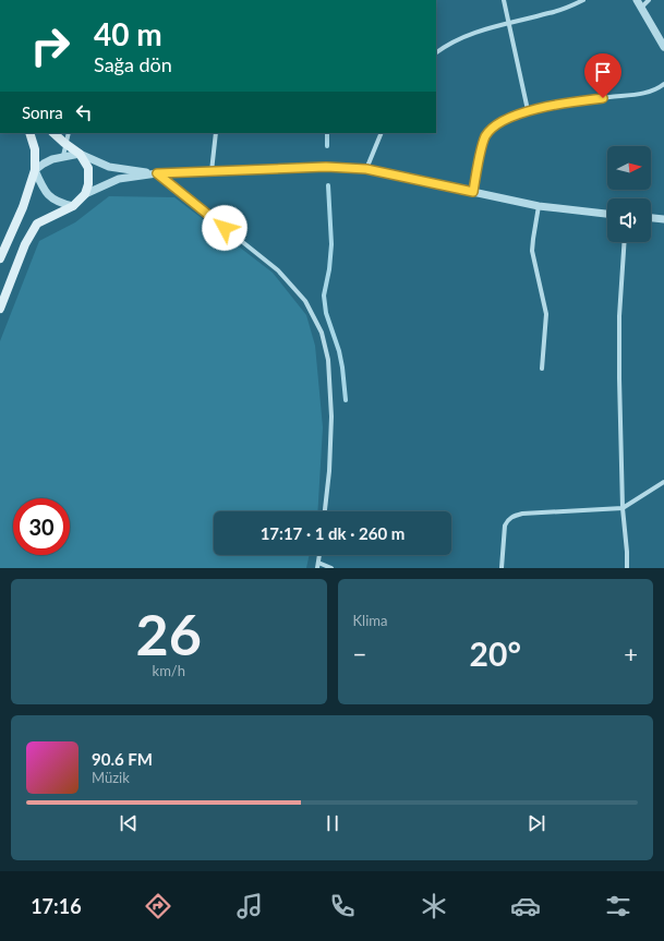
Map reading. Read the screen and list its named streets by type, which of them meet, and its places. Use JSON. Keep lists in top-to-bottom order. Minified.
{"north":"right","page":{"turn":["40 m","Sağa dön"],"then":"Sonra","limit":"30","trip":"17:17 · 1 dk · 260 m","tile":[["26","km/h"],"Klima"],"heat":["−","20°","+"],"song":["90.6 FM","Müzik"],"tabs":"17:16"}}
